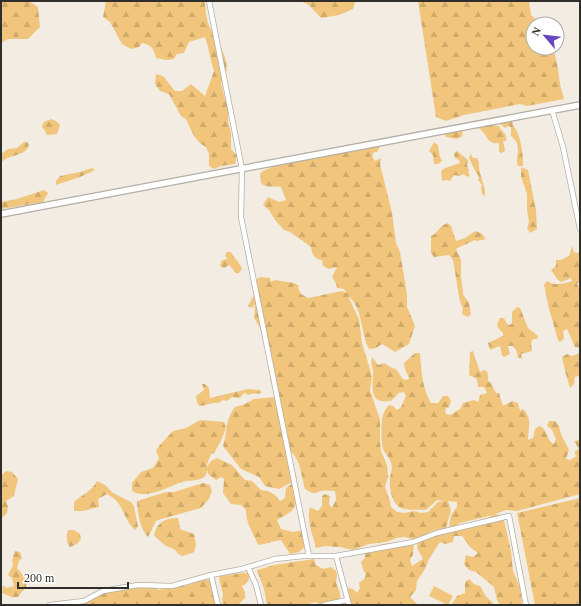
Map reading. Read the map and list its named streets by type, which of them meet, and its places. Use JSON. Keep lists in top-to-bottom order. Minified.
{"scale_bar":"200 m","north":"top left"}
